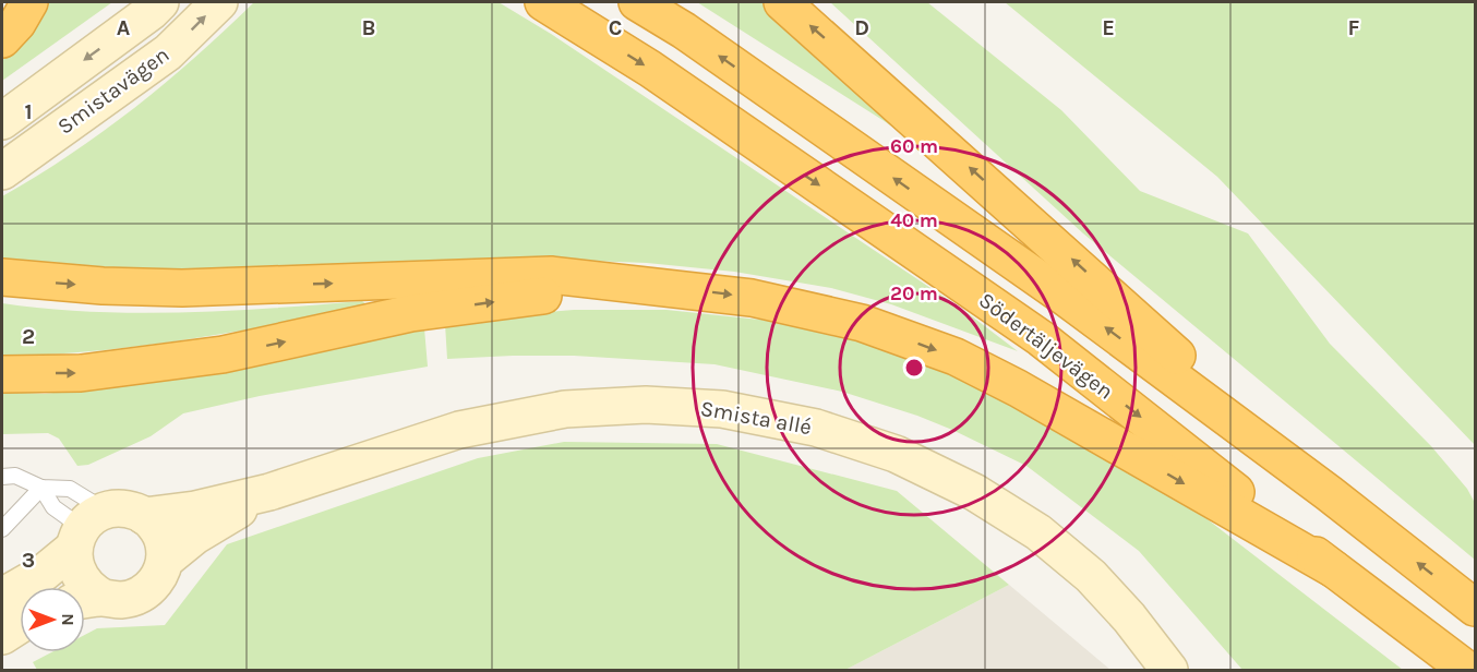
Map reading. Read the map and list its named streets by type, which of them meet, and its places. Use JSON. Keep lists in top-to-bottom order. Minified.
{"streets":{"highway":["Södertäljevägen"],"street":["Smistavägen","Smista allé"]},"north":"right","grid":{"columns":["A","B","C","D","E","F"],"rows":["1","2","3"]},"rings":["60 m","40 m","20 m"]}
